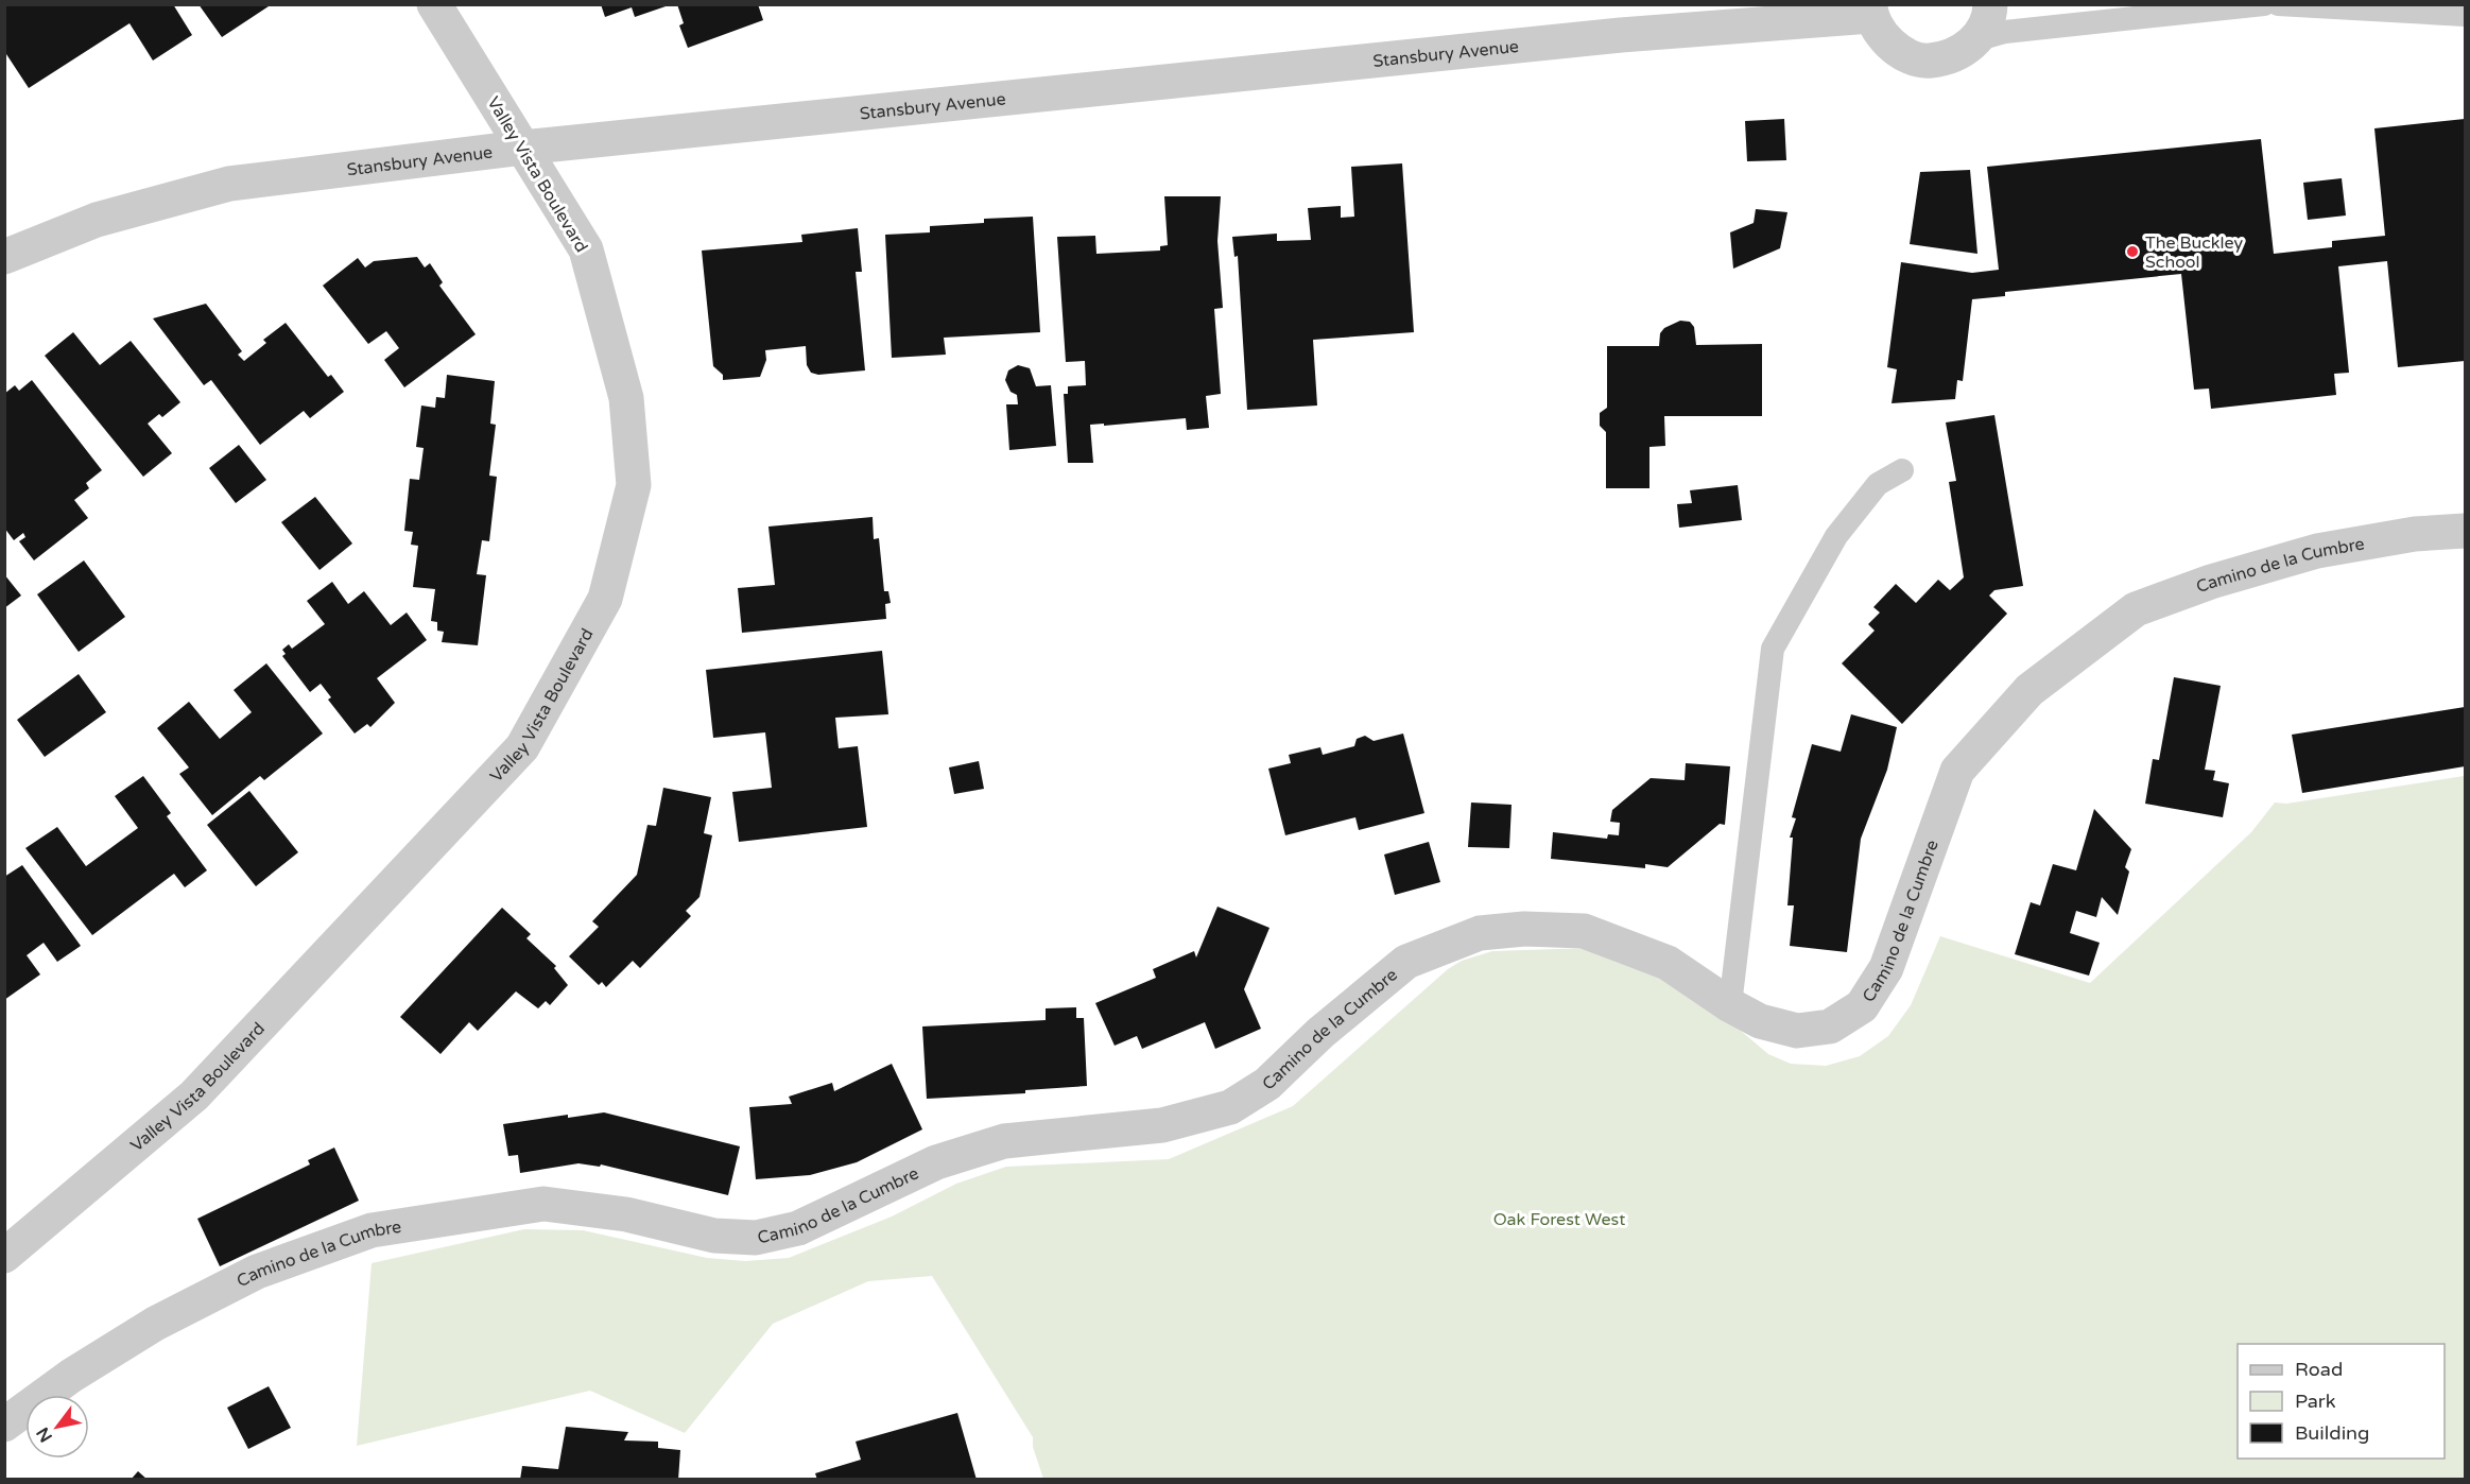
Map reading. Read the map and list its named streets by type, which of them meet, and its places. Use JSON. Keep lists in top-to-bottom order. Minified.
{"streets":{"street":["Stansbury Avenue","Valley Vista Boulevard","Camino de la Cumbre"]},"crossings":[["Stansbury Avenue","Valley Vista Boulevard"]],"parks":["Oak Forest West"],"places":["The Buckley School"],"legend":["Road","Park","Building"],"north":"bottom left"}
